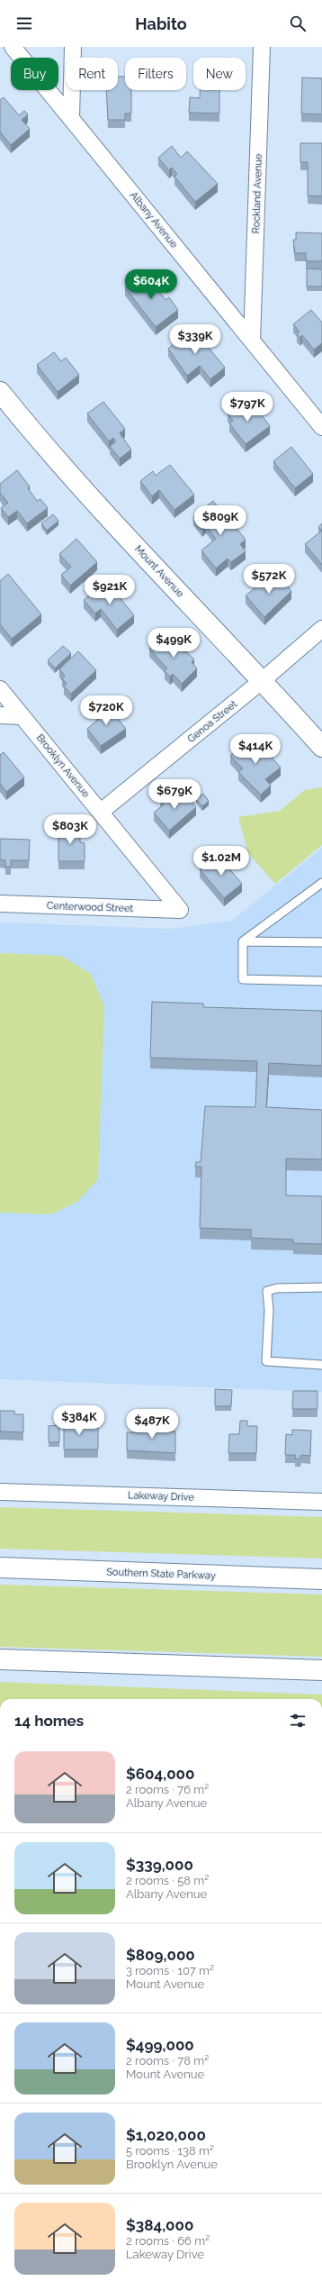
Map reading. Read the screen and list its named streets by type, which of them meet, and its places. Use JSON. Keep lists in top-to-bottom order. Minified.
{"streets":{"main road":["Mount Avenue","Southern State Parkway"],"street":["Rockland Avenue","Albany Avenue","Genoa Street","Brooklyn Avenue","Centerwood Street","Lakeway Drive"]},"crossings":[["Rockland Avenue","Albany Avenue"],["Mount Avenue","Genoa Street"],["Genoa Street","Brooklyn Avenue"],["Brooklyn Avenue","Centerwood Street"]],"page":{"header":"Habito","chip":["Buy","Rent","Filters","New"],"price":["$604K","$339K","$797K","$809K","$572K","$921K","$499K","$720K","$414K","$679K","$803K","$1.02M","$384K","$487K"],"heading":"14 homes","list":[{"name":"$604,000","note":"2 rooms · 76 m² · Albany Avenue"},{"name":"$339,000","note":"2 rooms · 58 m² · Albany Avenue"},{"name":"$809,000","note":"3 rooms · 107 m² · Mount Avenue"},{"name":"$499,000","note":"2 rooms · 78 m² · Mount Avenue"},{"name":"$1,020,000","note":"5 rooms · 138 m² · Brooklyn Avenue"},{"name":"$384,000","note":"2 rooms · 66 m² · Lakeway Drive"}]}}
